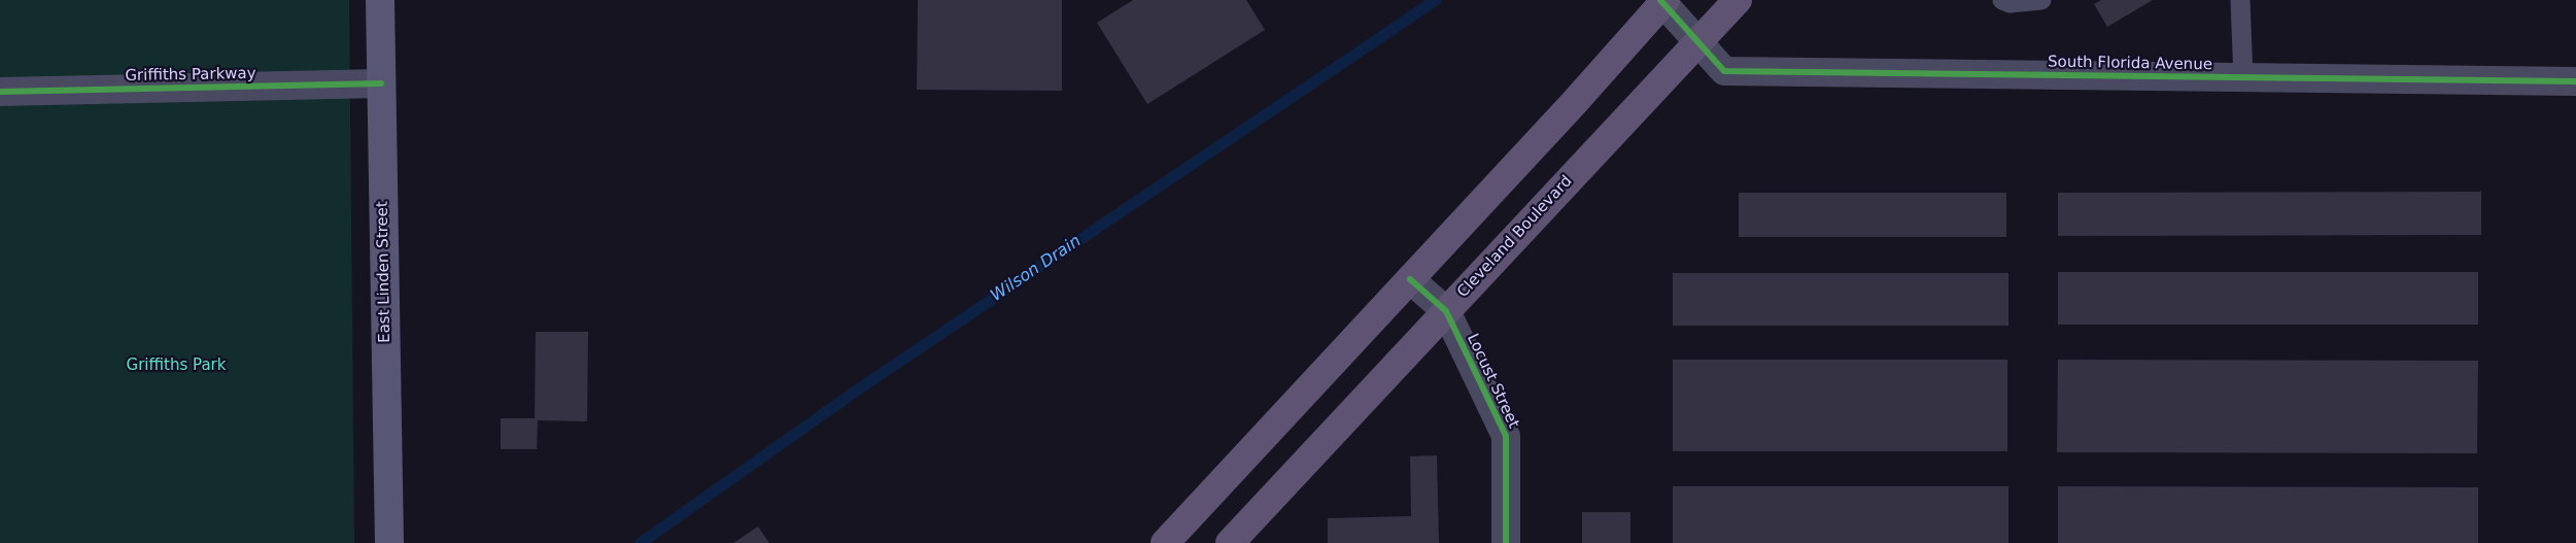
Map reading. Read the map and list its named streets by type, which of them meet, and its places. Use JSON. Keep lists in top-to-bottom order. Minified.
{"streets":{"main road":["Cleveland Boulevard","East Linden Street"],"street":["South Florida Avenue","Griffiths Parkway","Locust Street"]},"crossings":[["South Florida Avenue","Cleveland Boulevard"],["Griffiths Parkway","East Linden Street"],["Cleveland Boulevard","Locust Street"]],"water":["Wilson Drain"],"parks":["Griffiths Park"]}
